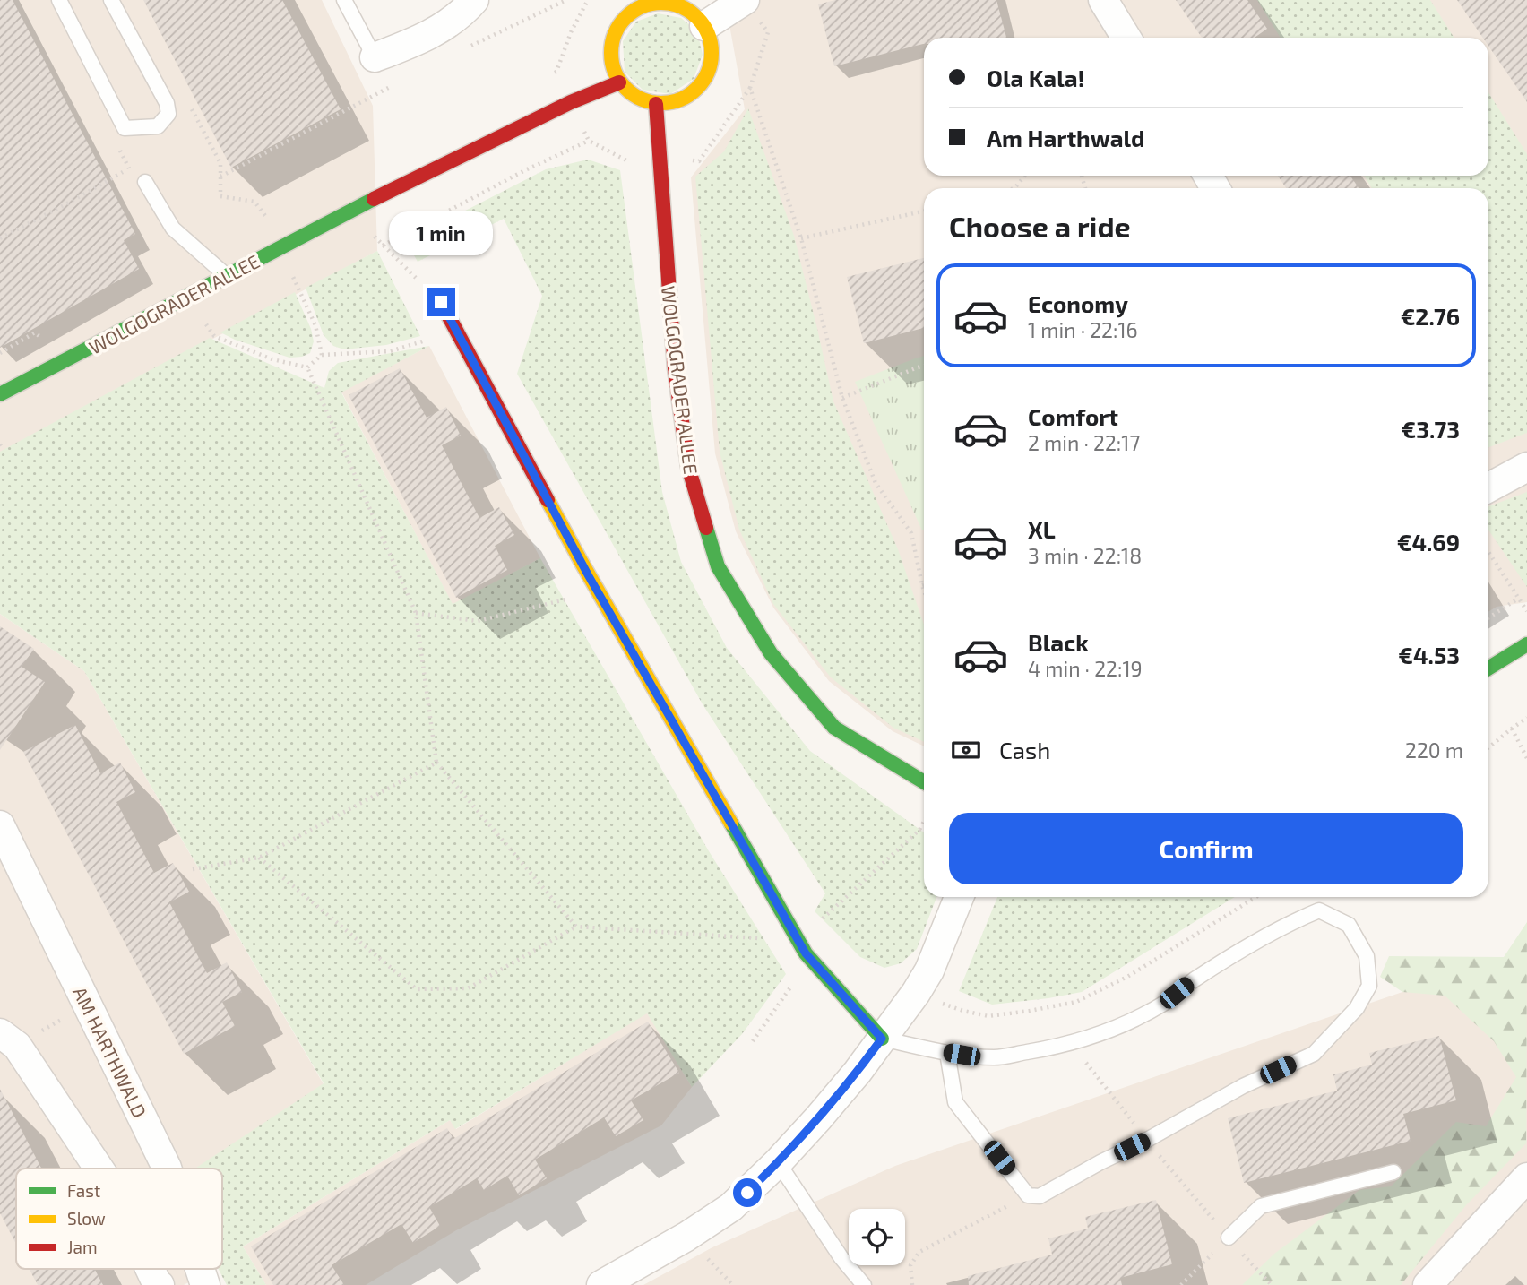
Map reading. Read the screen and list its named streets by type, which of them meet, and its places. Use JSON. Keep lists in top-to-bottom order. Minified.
{"streets":{"street":["WOLGOGRADER ALLEE","AM HARTHWALD"]},"legend":["Fast","Slow","Jam"],"page":{"banner":["Ola Kala!","Am Harthwald"],"heading":"Choose a ride","bubble":"1 min","list":[{"name":"Economy","note":"1 min · 22:16","value":"€2.76"},{"name":"Comfort","note":"2 min · 22:17","value":"€3.73"},{"name":"XL","note":"3 min · 22:18","value":"€4.69"},{"name":"Black","note":"4 min · 22:19","value":"€4.53"}],"pay":["Cash","220 m"],"buttons":"Confirm"}}
